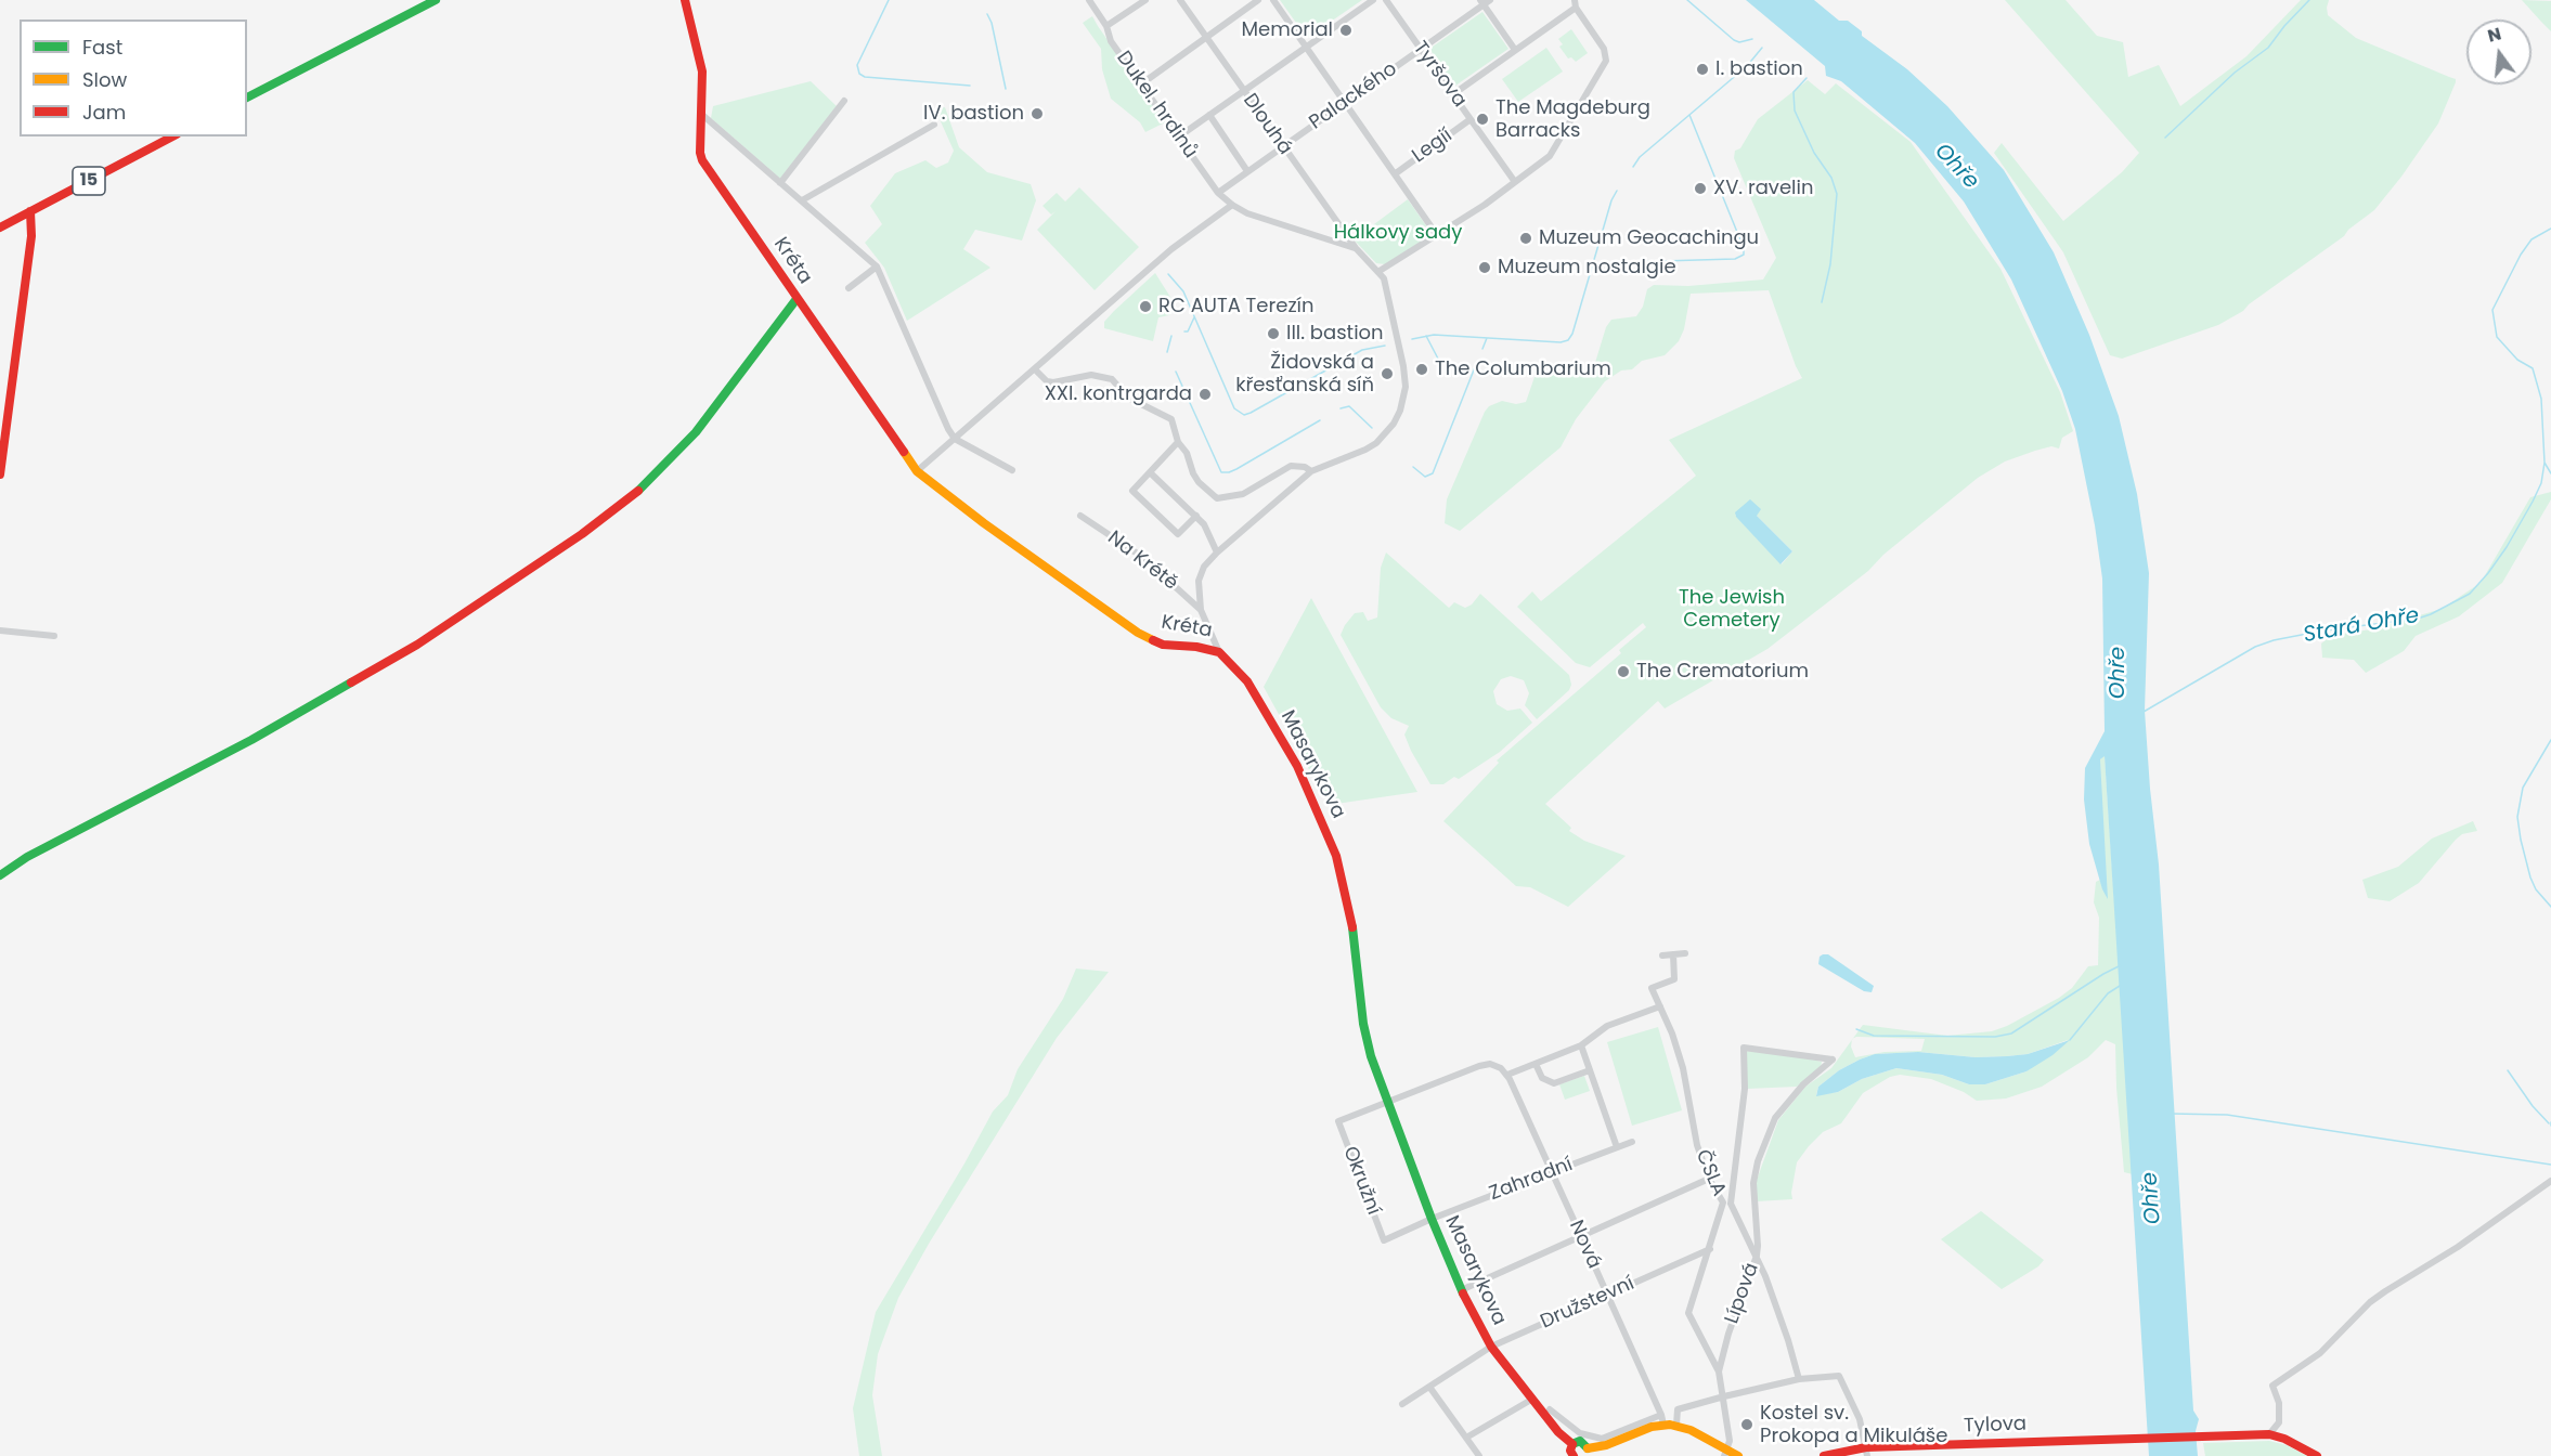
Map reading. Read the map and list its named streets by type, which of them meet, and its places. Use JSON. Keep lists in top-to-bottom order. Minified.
{"streets":{"street":["Tyršova","Palackého","Dukel. hrdinů","Dlouhá","Legií","15","Kréta","Na Krétě","Masarykova","ČSLA","Zahradní","Okružní","Nová","Lípová","Družstevní","Tylova"]},"crossings":[["Tyršova","Palackého"],["Tyršova","Legií"],["Palackého","Dukel. hrdinů"],["Palackého","Dlouhá"],["Dukel. hrdinů","Dlouhá"],["Kréta","Masarykova"],["Masarykova","Zahradní"],["Masarykova","Okružní"],["Masarykova","Družstevní"],["ČSLA","Lípová"],["ČSLA","Družstevní"],["Zahradní","Okružní"],["Zahradní","Nová"],["Nová","Družstevní"]],"water":["Ohře","Stará Ohře"],"parks":["Hálkovy sady","The Jewish Cemetery"],"places":["Memorial","I. bastion","IV. bastion","The Magdeburg Barracks","XV. ravelin","Muzeum Geocachingu","Muzeum nostalgie","RC AUTA Terezín","III. bastion","The Columbarium","Židovská a křesťanská síň","XXI. kontrgarda","The Crematorium","Kostel sv. Prokopa a Mikuláše"],"legend":["Fast","Slow","Jam"],"north":"top"}
